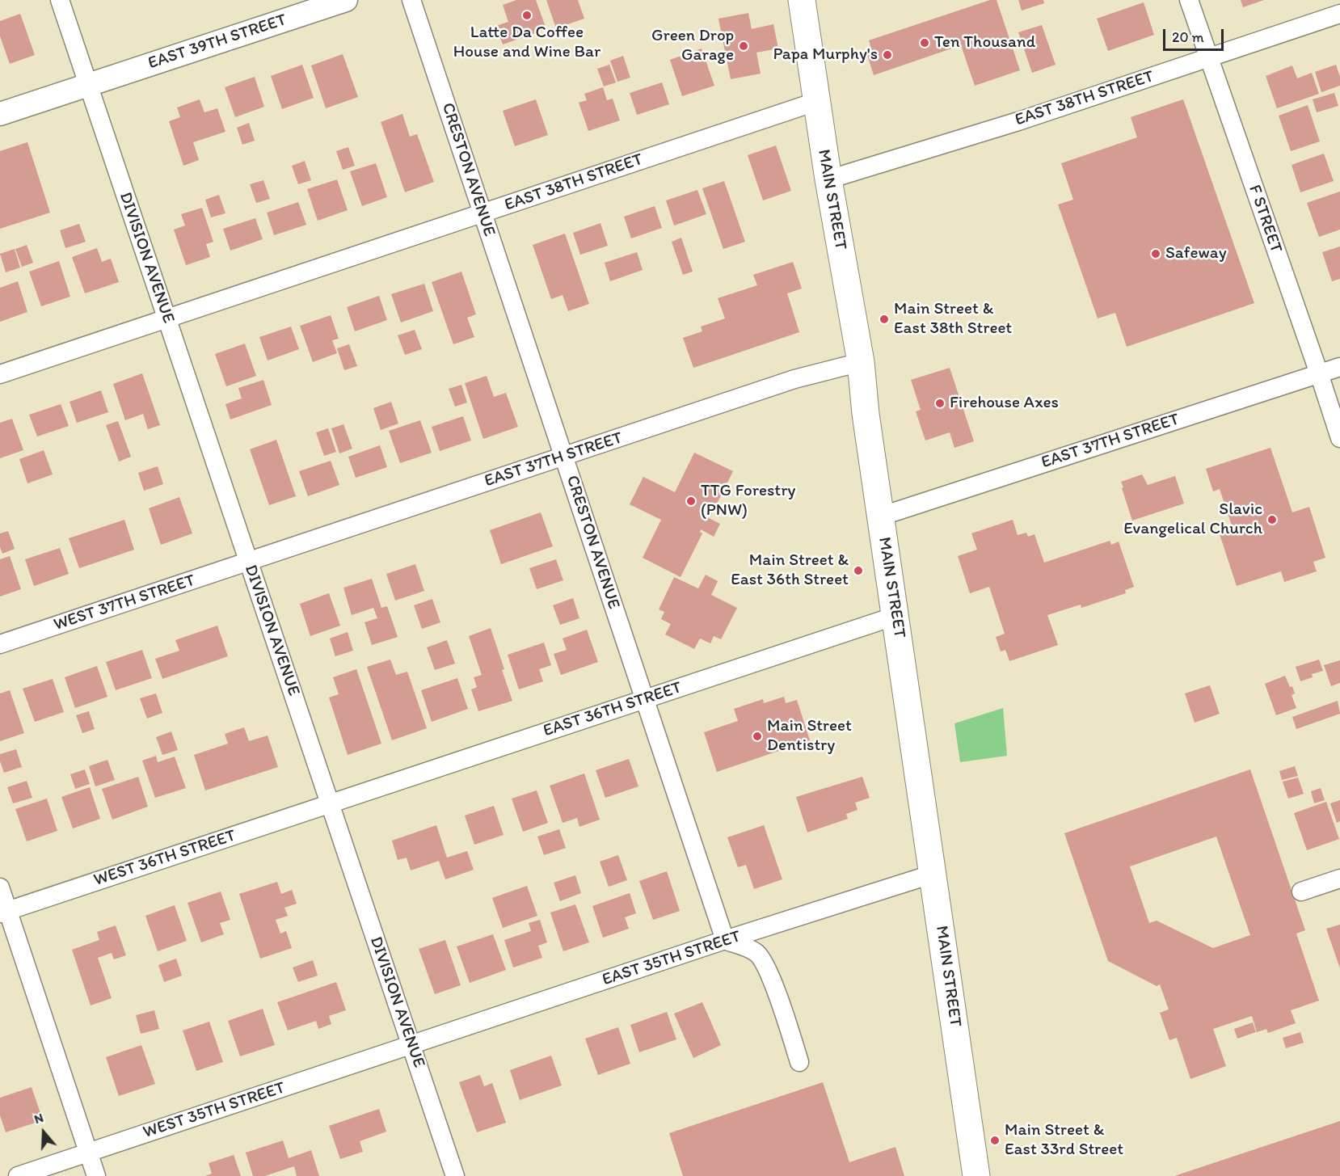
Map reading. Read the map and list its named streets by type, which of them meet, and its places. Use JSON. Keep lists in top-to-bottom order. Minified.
{"streets":{"main road":["MAIN STREET"],"street":["EAST 39TH STREET","EAST 38TH STREET","CRESTON AVENUE","F STREET","DIVISION AVENUE","EAST 37TH STREET","WEST 37TH STREET","EAST 36TH STREET","WEST 36TH STREET","EAST 35TH STREET","WEST 35TH STREET"]},"crossings":[["EAST 39TH STREET","DIVISION AVENUE"],["EAST 38TH STREET","CRESTON AVENUE"],["EAST 38TH STREET","MAIN STREET"],["EAST 38TH STREET","F STREET"],["EAST 38TH STREET","DIVISION AVENUE"],["CRESTON AVENUE","EAST 37TH STREET"],["CRESTON AVENUE","EAST 36TH STREET"],["CRESTON AVENUE","EAST 35TH STREET"],["MAIN STREET","EAST 37TH STREET"],["MAIN STREET","EAST 36TH STREET"],["MAIN STREET","EAST 35TH STREET"],["F STREET","EAST 37TH STREET"],["DIVISION AVENUE","EAST 37TH STREET"],["DIVISION AVENUE","WEST 37TH STREET"],["DIVISION AVENUE","EAST 36TH STREET"],["DIVISION AVENUE","WEST 36TH STREET"],["DIVISION AVENUE","EAST 35TH STREET"],["DIVISION AVENUE","WEST 35TH STREET"],["EAST 37TH STREET","WEST 37TH STREET"],["EAST 36TH STREET","WEST 36TH STREET"],["EAST 35TH STREET","WEST 35TH STREET"]],"places":["Latte Da Coffee House and Wine Bar","Ten Thousand","Green Drop Garage","Papa Murphy's","Safeway","Main Street & East 38th Street","Firehouse Axes","TTG Forestry (PNW)","Slavic Evangelical Church","Main Street & East 36th Street","Main Street Dentistry","Main Street & East 33rd Street"],"scale_bar":"20 m","north":"top"}
